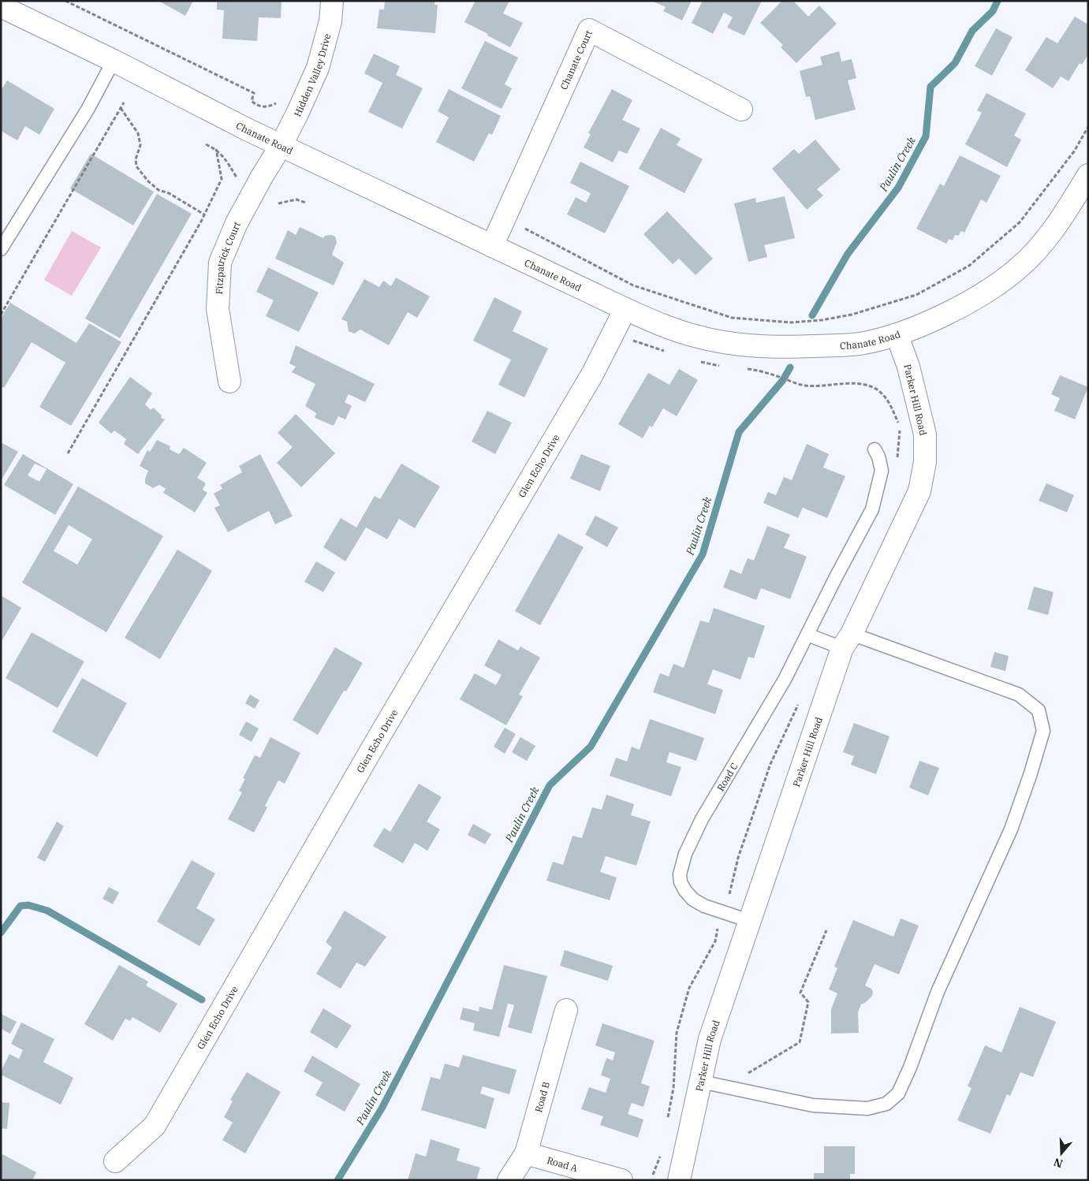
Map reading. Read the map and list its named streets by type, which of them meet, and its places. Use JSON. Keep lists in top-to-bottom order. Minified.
{"streets":{"street":["Chanate Court","Hidden Valley Drive","Chanate Road","Fitzpatrick Court","Parker Hill Road","Glen Echo Drive","Road B","Road A"],"lane":["Road C"]},"crossings":[["Chanate Court","Chanate Road"],["Hidden Valley Drive","Chanate Road"],["Hidden Valley Drive","Fitzpatrick Court"],["Chanate Road","Fitzpatrick Court"],["Chanate Road","Parker Hill Road"],["Chanate Road","Glen Echo Drive"],["Parker Hill Road","Road C"],["Road B","Road A"]],"water":["Paulin Creek"],"north":"bottom"}
